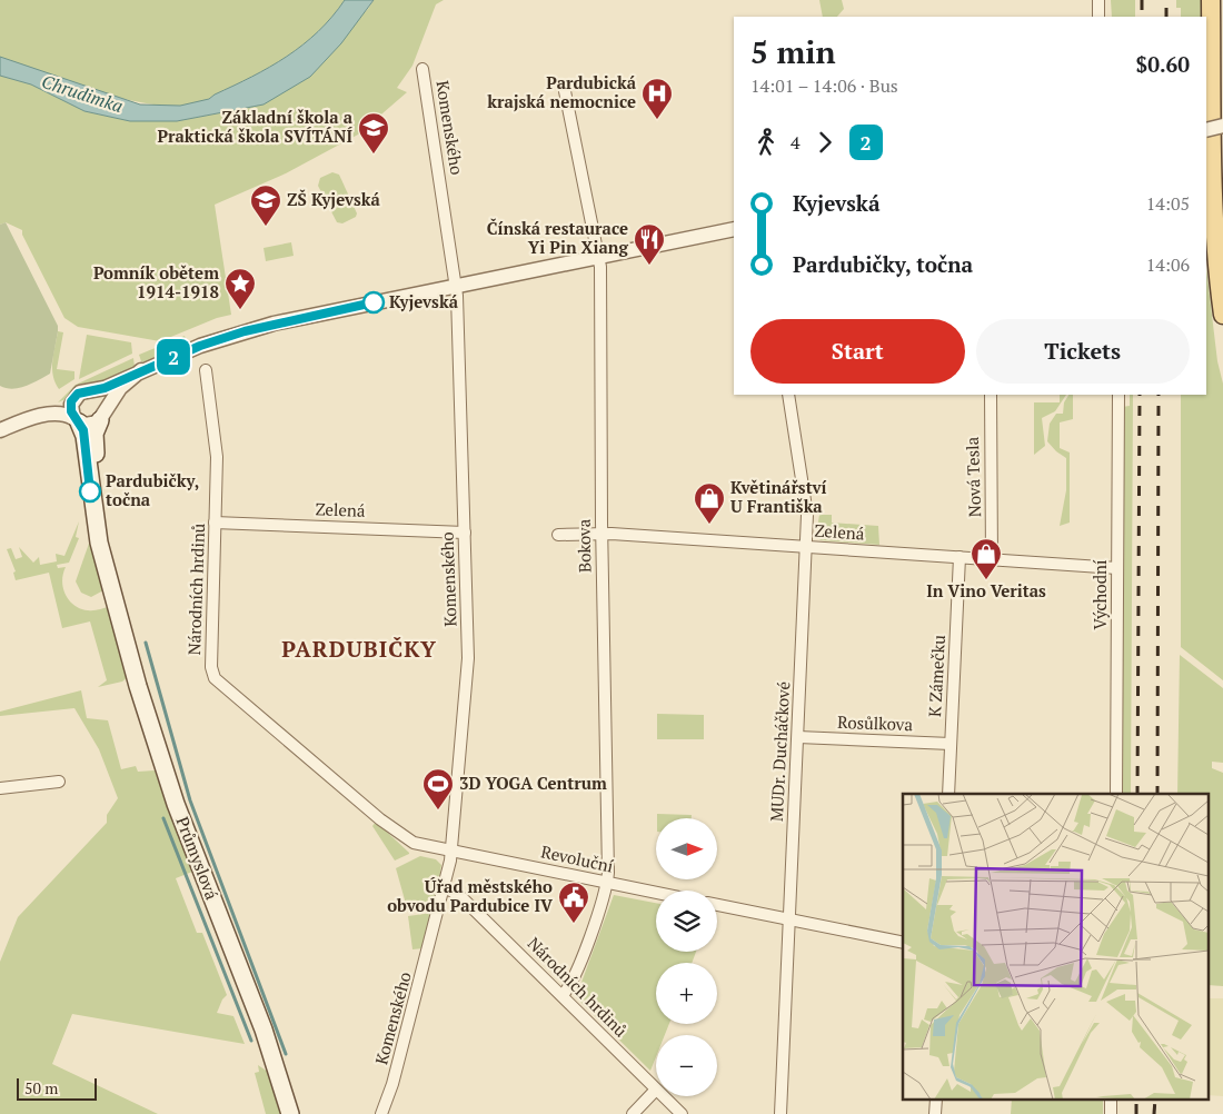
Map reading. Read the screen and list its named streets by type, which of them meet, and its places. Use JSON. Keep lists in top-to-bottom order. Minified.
{"streets":{"main road":["Průmyslová"],"street":["Komenského","Nová Tesla","Zelená","Bokova","Národních hrdinů","Východní","K Zámečku","Rosůlkova","MUDr. Ducháčkové","Revoluční"]},"crossings":[["Komenského","Zelená"],["Komenského","Národních hrdinů"],["Komenského","Revoluční"],["Nová Tesla","Zelená"],["Zelená","Bokova"],["Zelená","Národních hrdinů"],["Zelená","Východní"],["Zelená","K Zámečku"],["Zelená","MUDr. Ducháčkové"],["Bokova","Národních hrdinů"],["Bokova","Revoluční"],["Národních hrdinů","Revoluční"],["K Zámečku","Rosůlkova"],["Rosůlkova","MUDr. Ducháčkové"]],"districts":["PARDUBIČKY"],"water":["Chrudimka"],"places":{"hospital":["Pardubická krajská nemocnice"],"school or university":["Základní škola a Praktická škola SVÍTÁNÍ","ZŠ Kyjevská"],"restaurant":["Čínská restaurace Yi Pin Xiang"],"other":["Kyjevská","Pardubičky, točna"],"place":["Pomník obětem 1914-1918"],"shop":["Květinářství U Františka","In Vino Veritas"],"sports":["3D YOGA Centrum"],"public building":["Úřad městského obvodu Pardubice IV"]},"lines":["bus line 2"],"scale_bar":"50 m","north":"right","page":{"on_map":"2","heading":["5 min","14:01 – 14:06 · Bus","$0.60"],"legs":["4","2"],"list":[{"name":"Kyjevská","value":"14:05"},{"name":"Pardubičky, točna","value":"14:06"}],"buttons":["Start","Tickets"],"map_buttons":["+","−"],"scale":"50 m"}}
